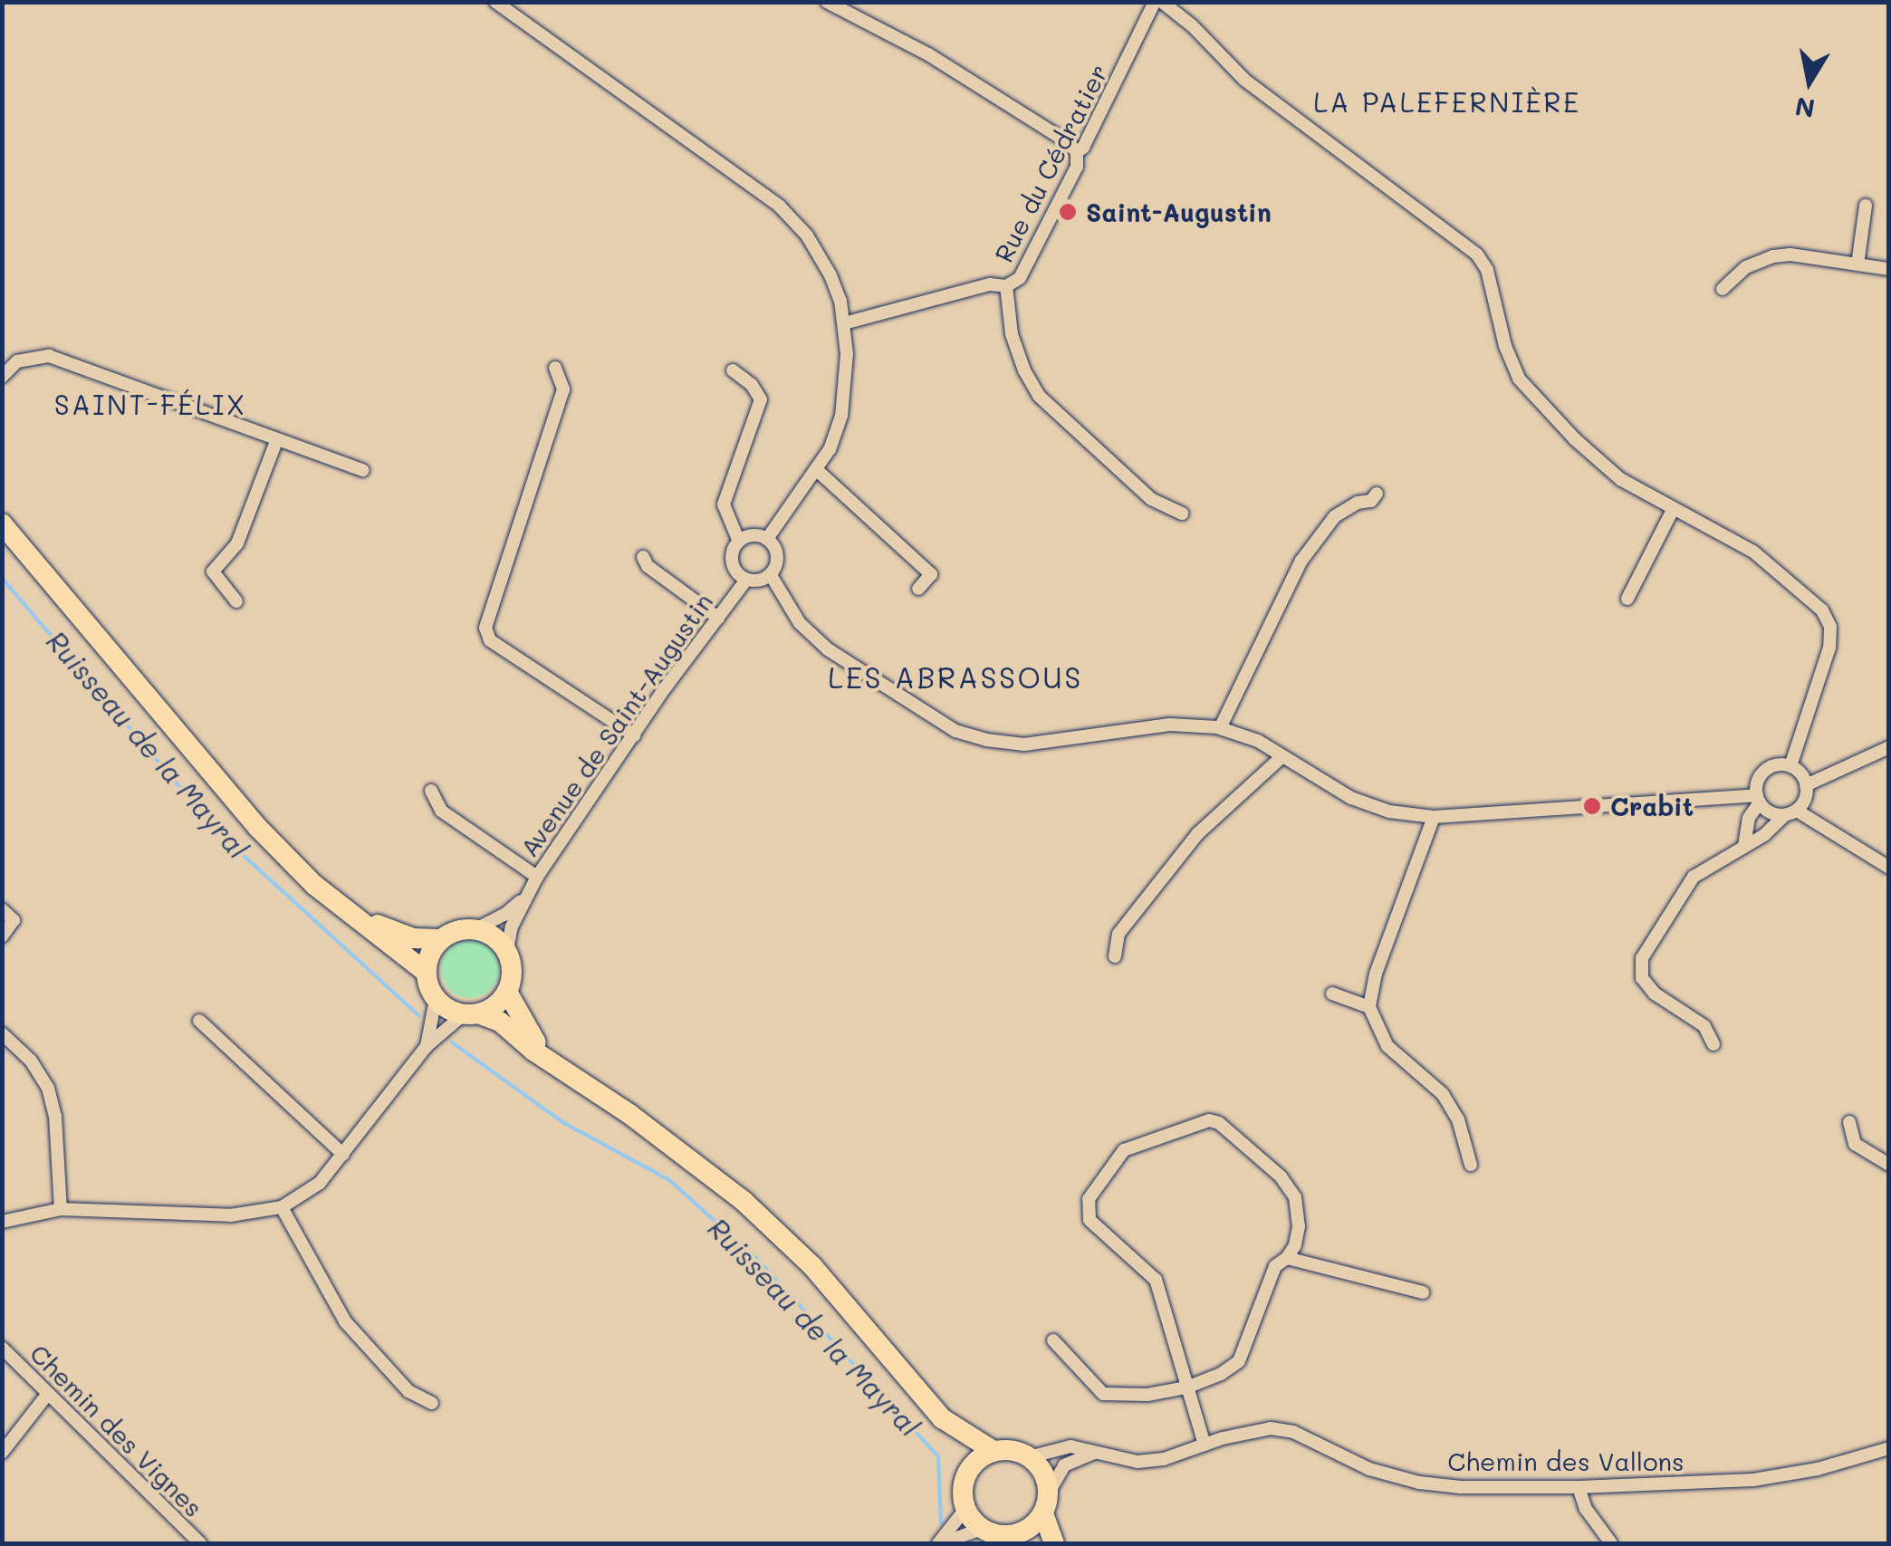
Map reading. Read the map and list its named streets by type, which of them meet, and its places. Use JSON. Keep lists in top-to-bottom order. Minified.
{"streets":{"street":["Rue du Cédratier","Avenue de Saint-Augustin","Chemin des Vignes","Chemin des Vallons"]},"districts":["LA PALEFERNIÈRE","SAINT-FÉLIX","LES ABRASSOUS"],"water":["Ruisseau de la Mayral"],"places":["Saint-Augustin","Crabit"],"north":"bottom"}
